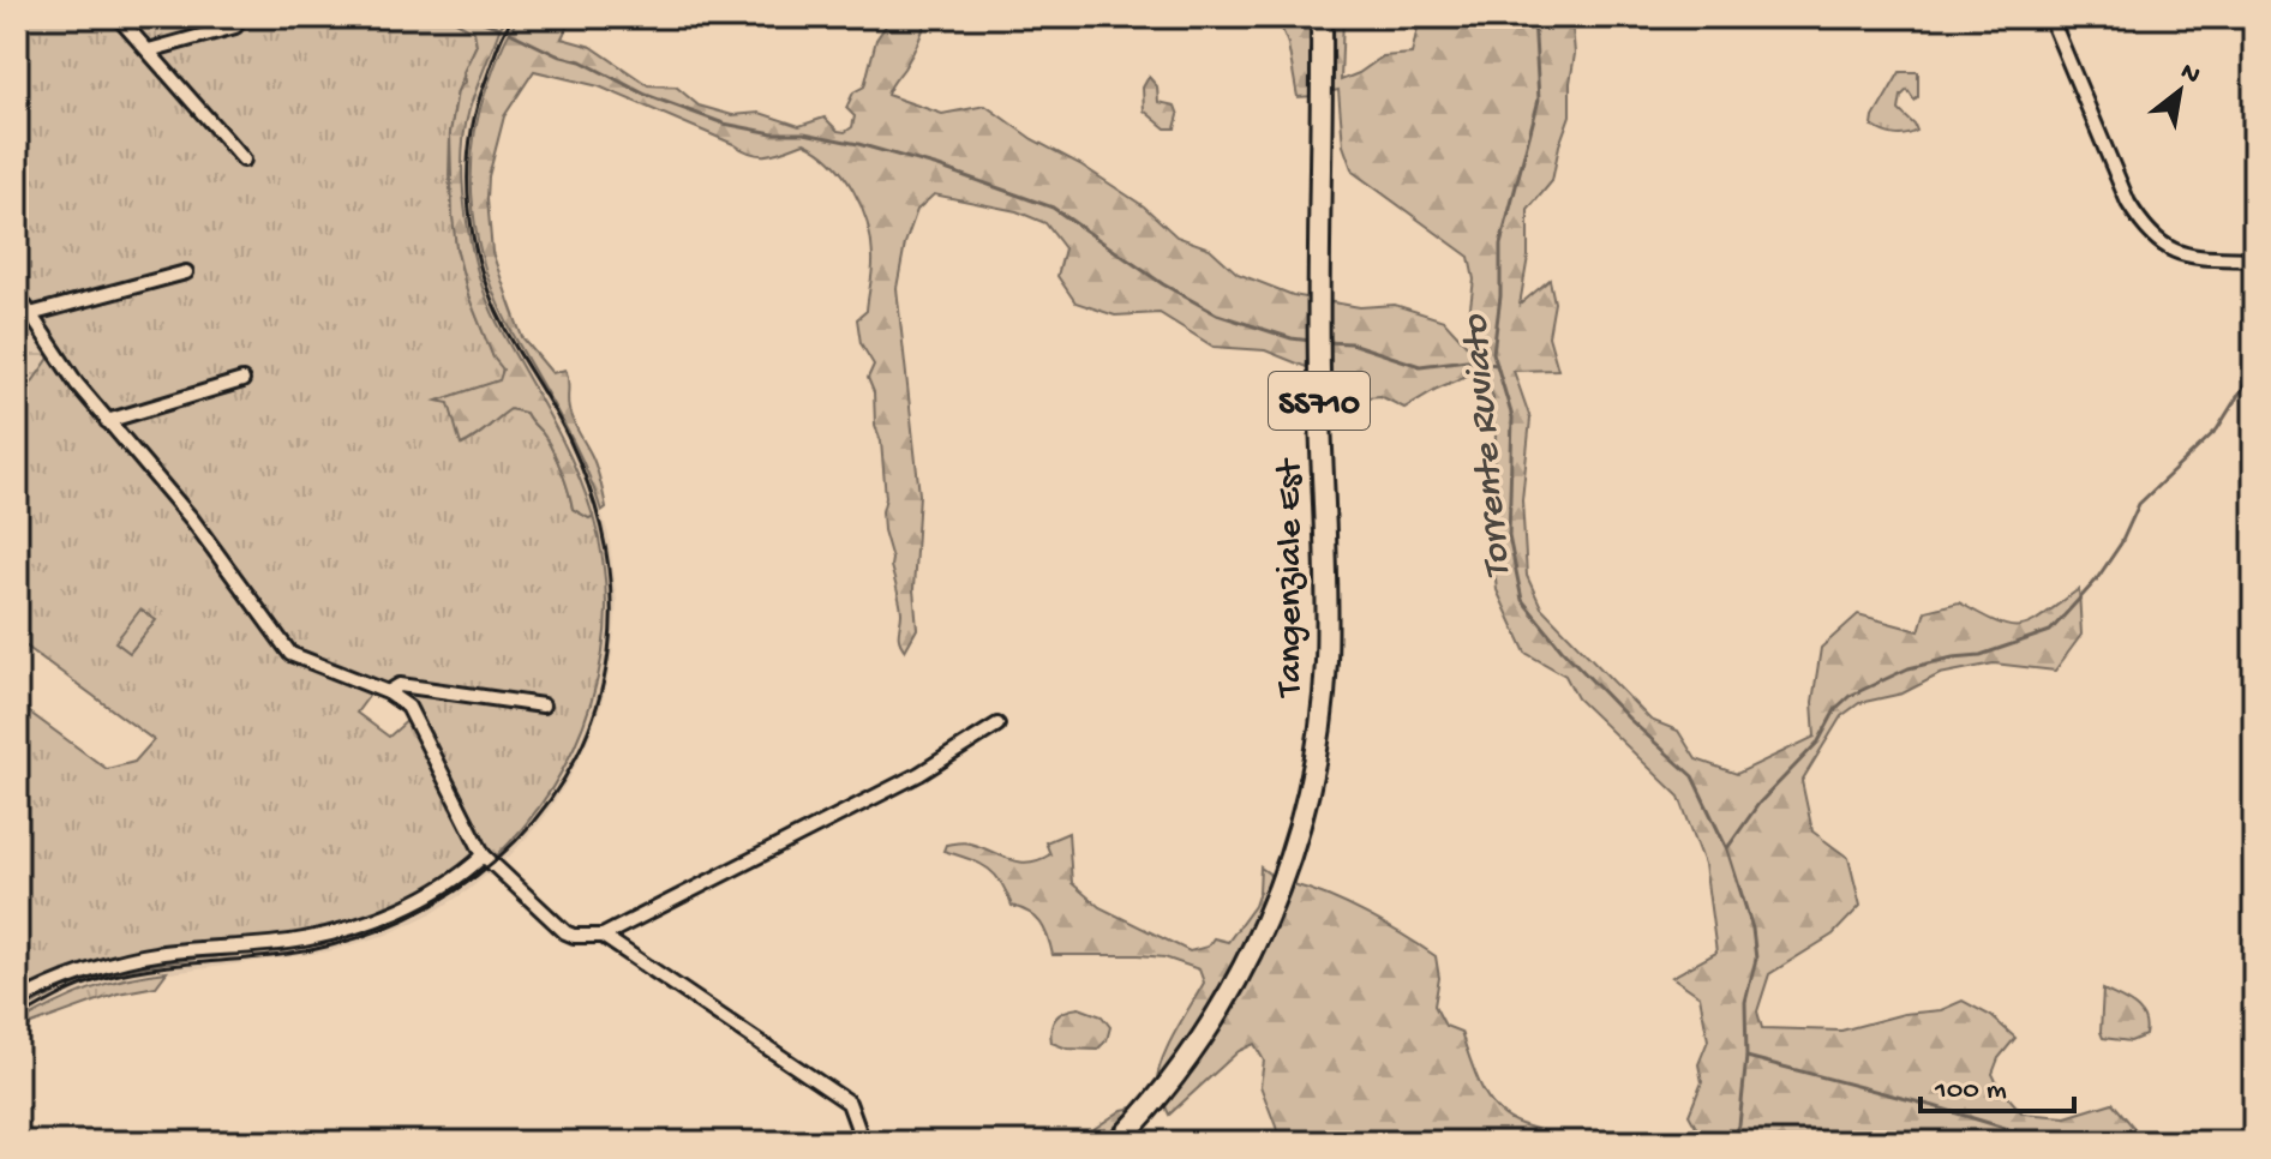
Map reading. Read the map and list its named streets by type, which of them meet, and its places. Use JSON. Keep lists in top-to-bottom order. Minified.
{"streets":{"main road":["SS710","Tangenziale Est"]},"water":["Torrente Ruviato"],"scale_bar":"100 m","north":"top right"}
